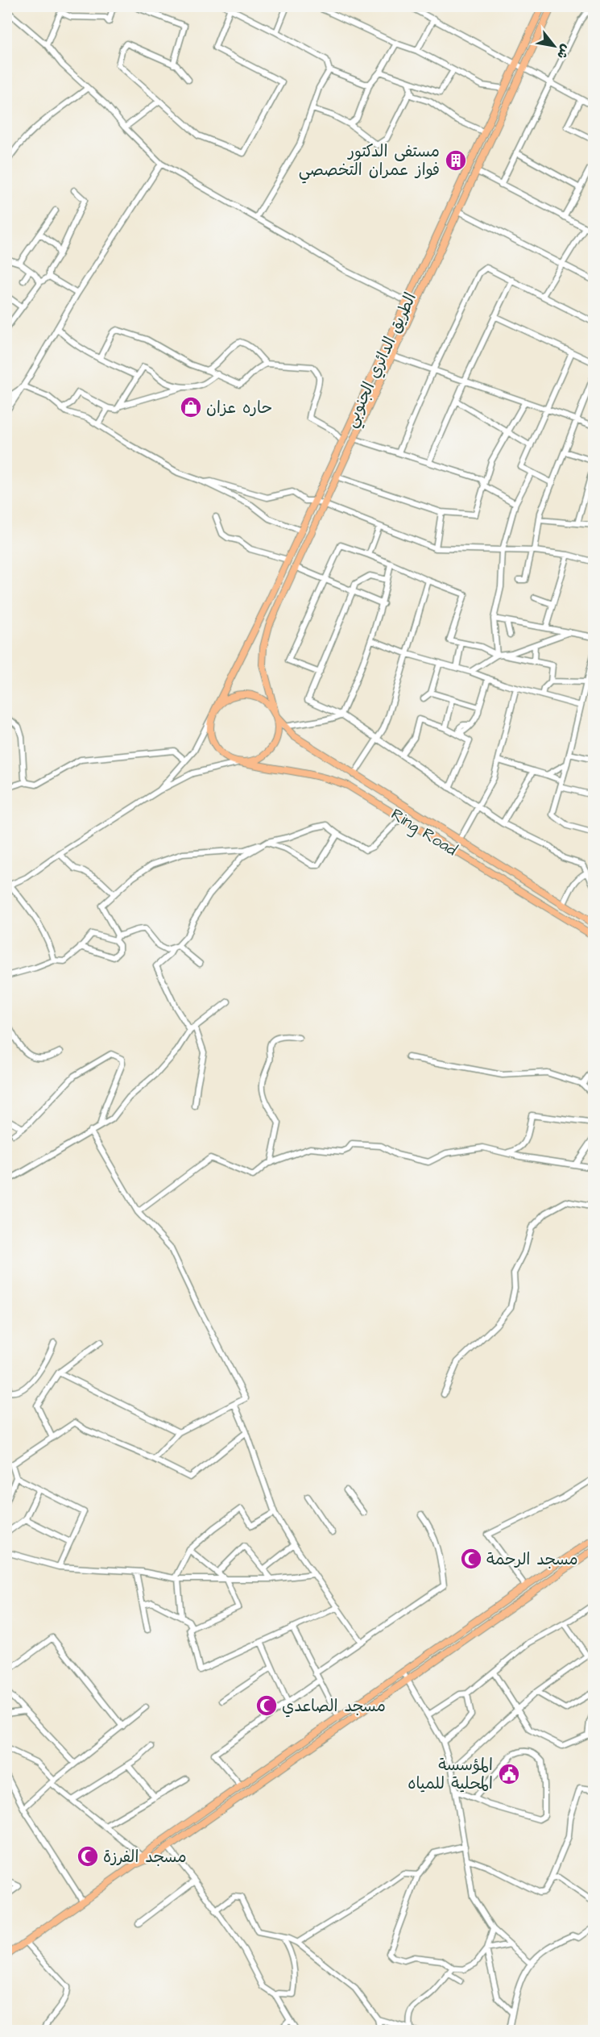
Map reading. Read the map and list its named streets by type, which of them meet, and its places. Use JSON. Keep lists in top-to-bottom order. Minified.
{"streets":{"main road":["الطريق الدائري الجنوبي","Ring Road"]},"crossings":[["الطريق الدائري الجنوبي","Ring Road"]],"places":{"building":["مستفى الدكتور فواز عمران التخصصي"],"shop":["حاره عزان"],"mosque":["مسجد الرحمة","مسجد الصاعدي","مسجد الفرزة"],"public building":["المؤسسة المحلية للمياه"]},"north":"bottom right"}
